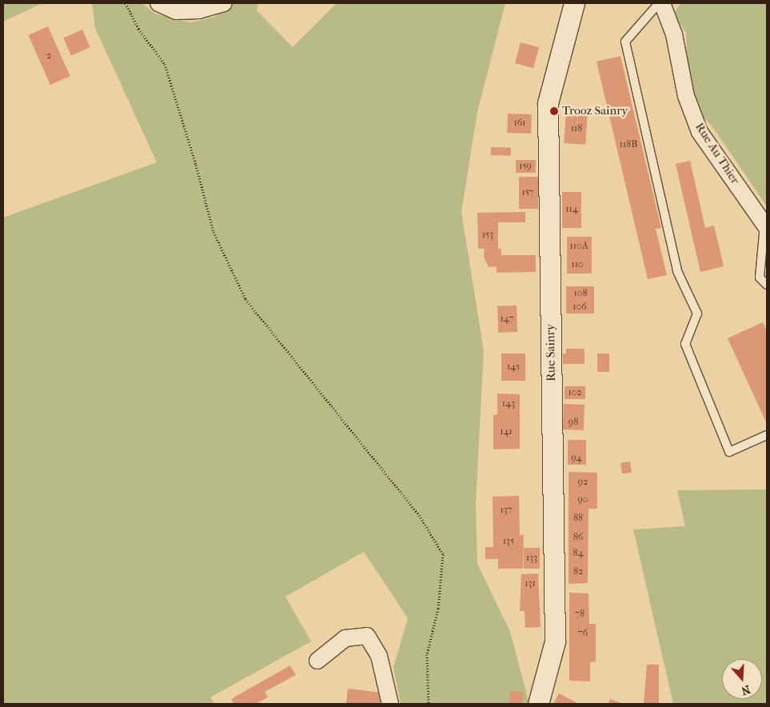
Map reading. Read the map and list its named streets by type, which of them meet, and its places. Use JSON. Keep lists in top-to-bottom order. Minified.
{"streets":{"street":["Rue Au Thier","Rue Sainry"]},"places":["Trooz Sainry"],"house_numbers":["2","161","118","118B","159","157","114","153","110A","110","108","106","147","145","102","143","98","141","94","92","90","137","88","86","135","84","133","82","131","78","76"],"north":"bottom"}
